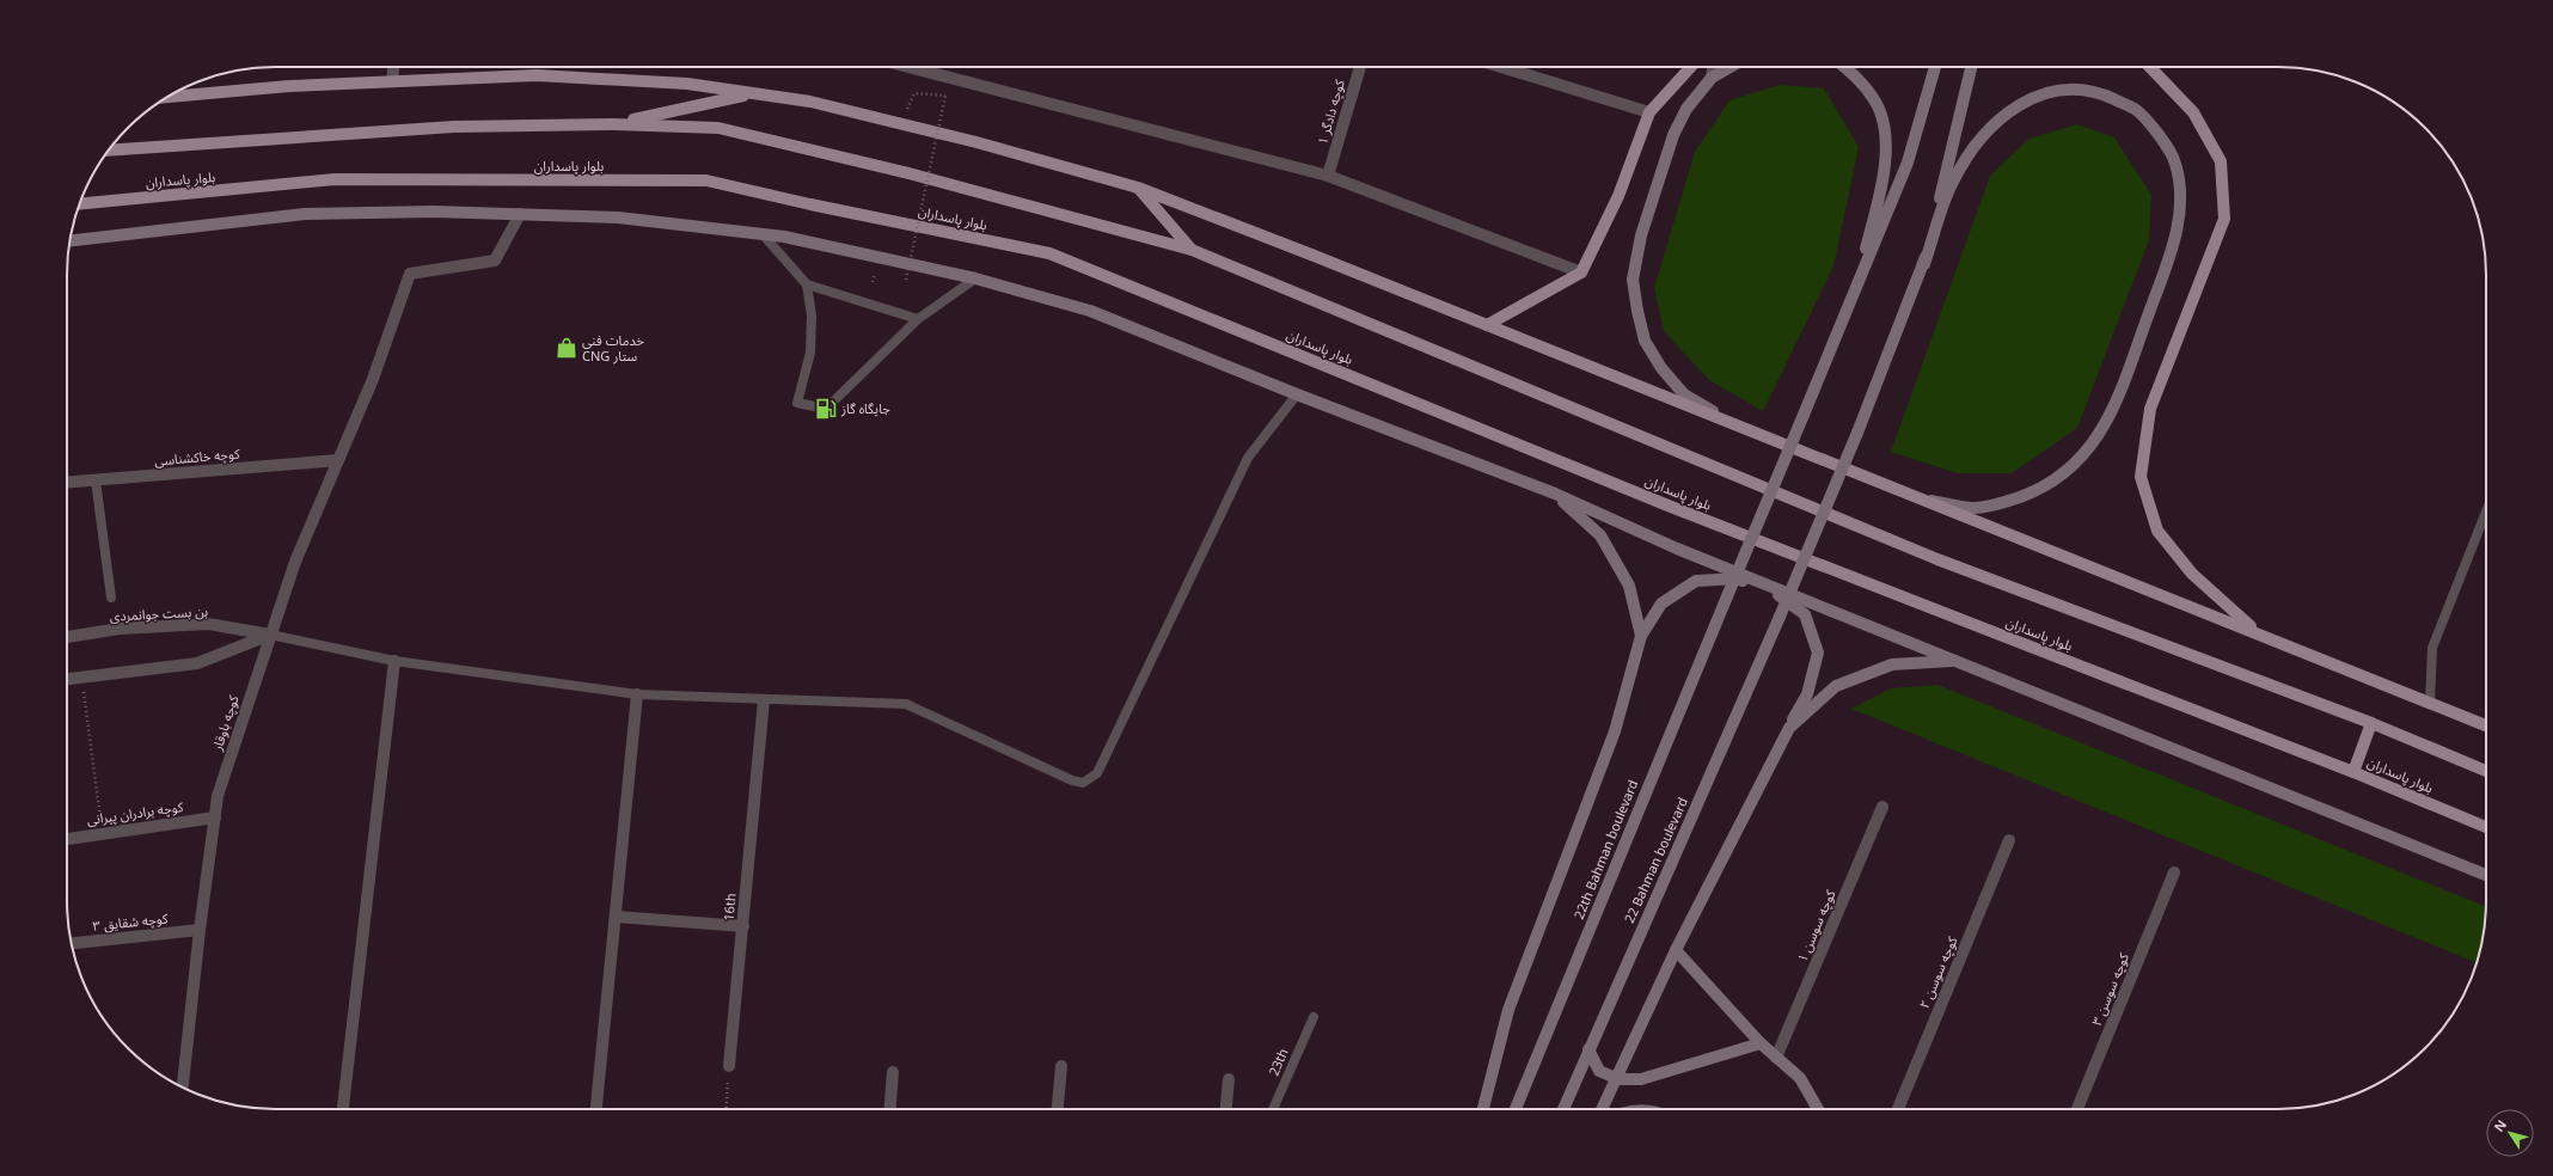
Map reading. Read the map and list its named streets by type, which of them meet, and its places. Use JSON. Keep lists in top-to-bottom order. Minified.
{"streets":{"main road":["بلوار پاسداران","22th Bahman boulevard","22 Bahman boulevard"],"street":["کوچه دادگر ۱","کوچه خاکشناسی","بن بست جوانمردی","کوچه باوقار","کوچه برادران پیرانی","16th","کوچه شقایق ۳","کوچه سوسن ۱","کوچه سوسن ۲","کوچه سوسن ۳"],"lane":["23th"]},"crossings":[["کوچه خاکشناسی","کوچه باوقار"],["بن بست جوانمردی","کوچه باوقار"],["کوچه باوقار","کوچه برادران پیرانی"],["کوچه باوقار","کوچه شقایق ۳"]],"places":{"shop":["خدمات فنی‌ CNG ستار"],"fuel station":["جایگاه گاز"]},"north":"top left"}
